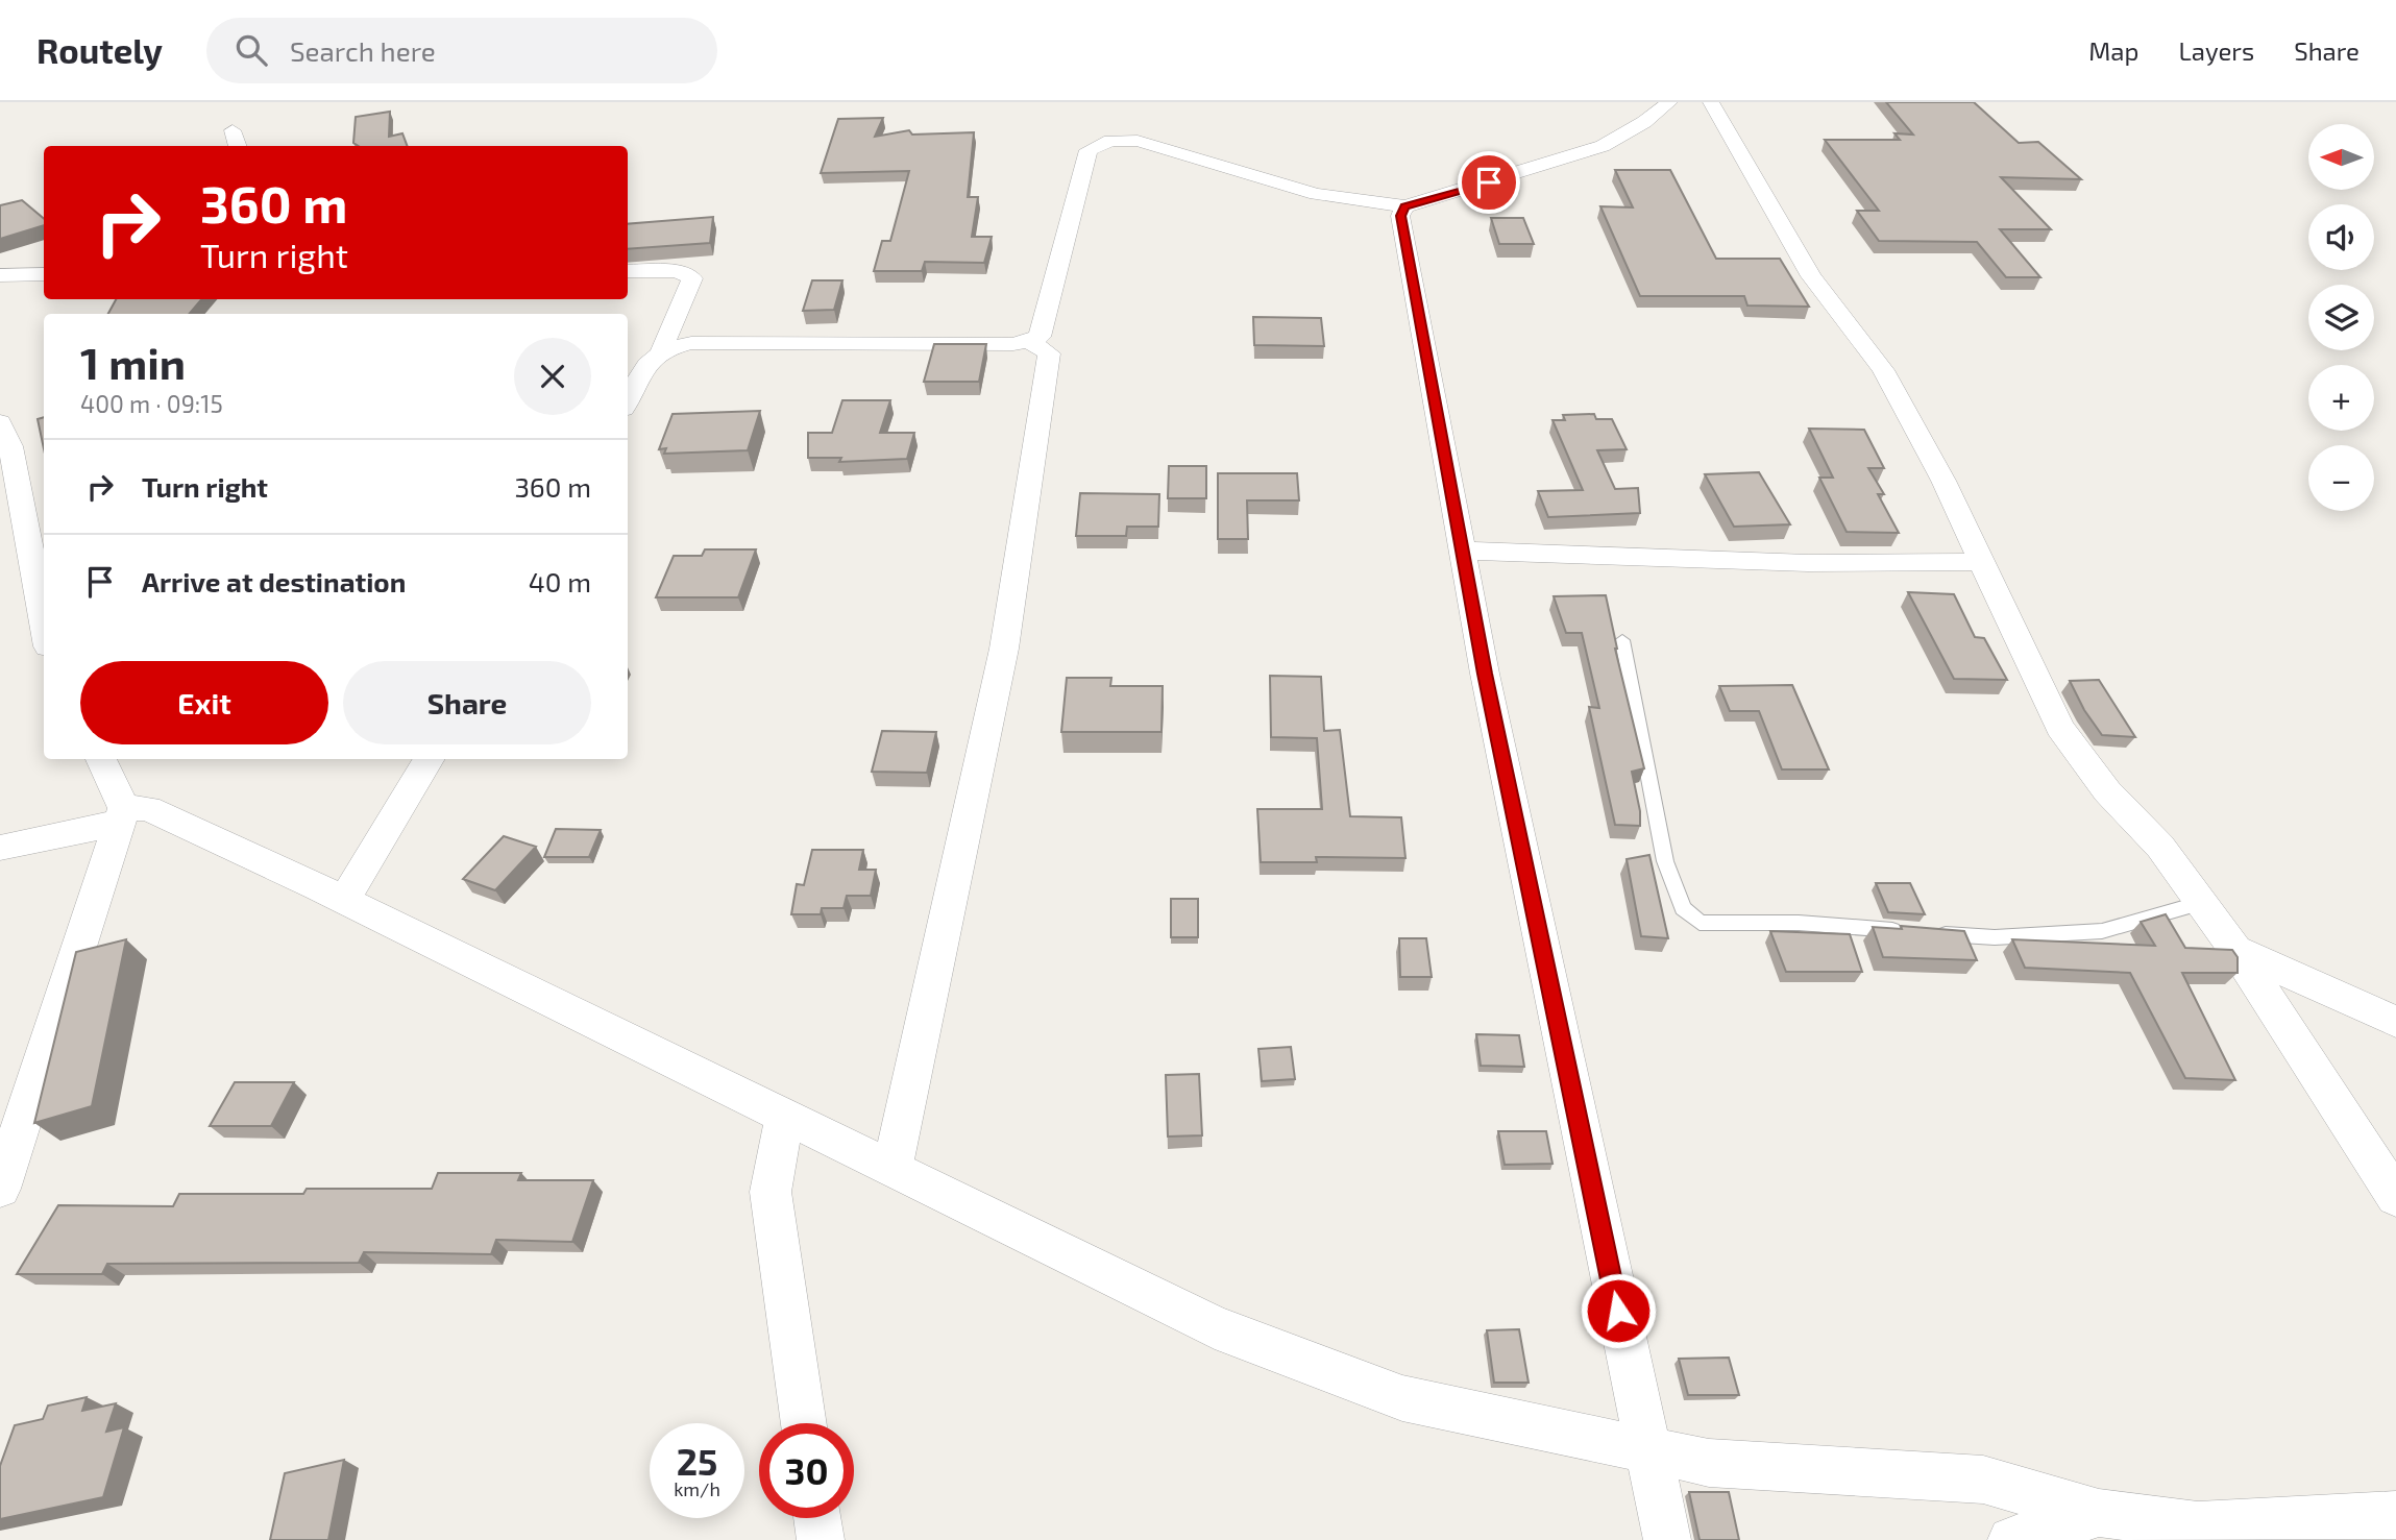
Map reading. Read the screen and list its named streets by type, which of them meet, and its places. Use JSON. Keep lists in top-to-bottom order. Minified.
{"north":"left","page":{"header":"Routely","search":"Search here","nav":["Map","Layers","Share"],"map_buttons":["+","−"],"turn":["360 m","Turn right"],"heading":["1 min","400 m · 09:15"],"list":[{"name":"Turn right","value":"360 m"},{"name":"Arrive at destination","value":"40 m"}],"buttons":["Exit","Share"],"speed":"25 km/h","limit":"30"}}
